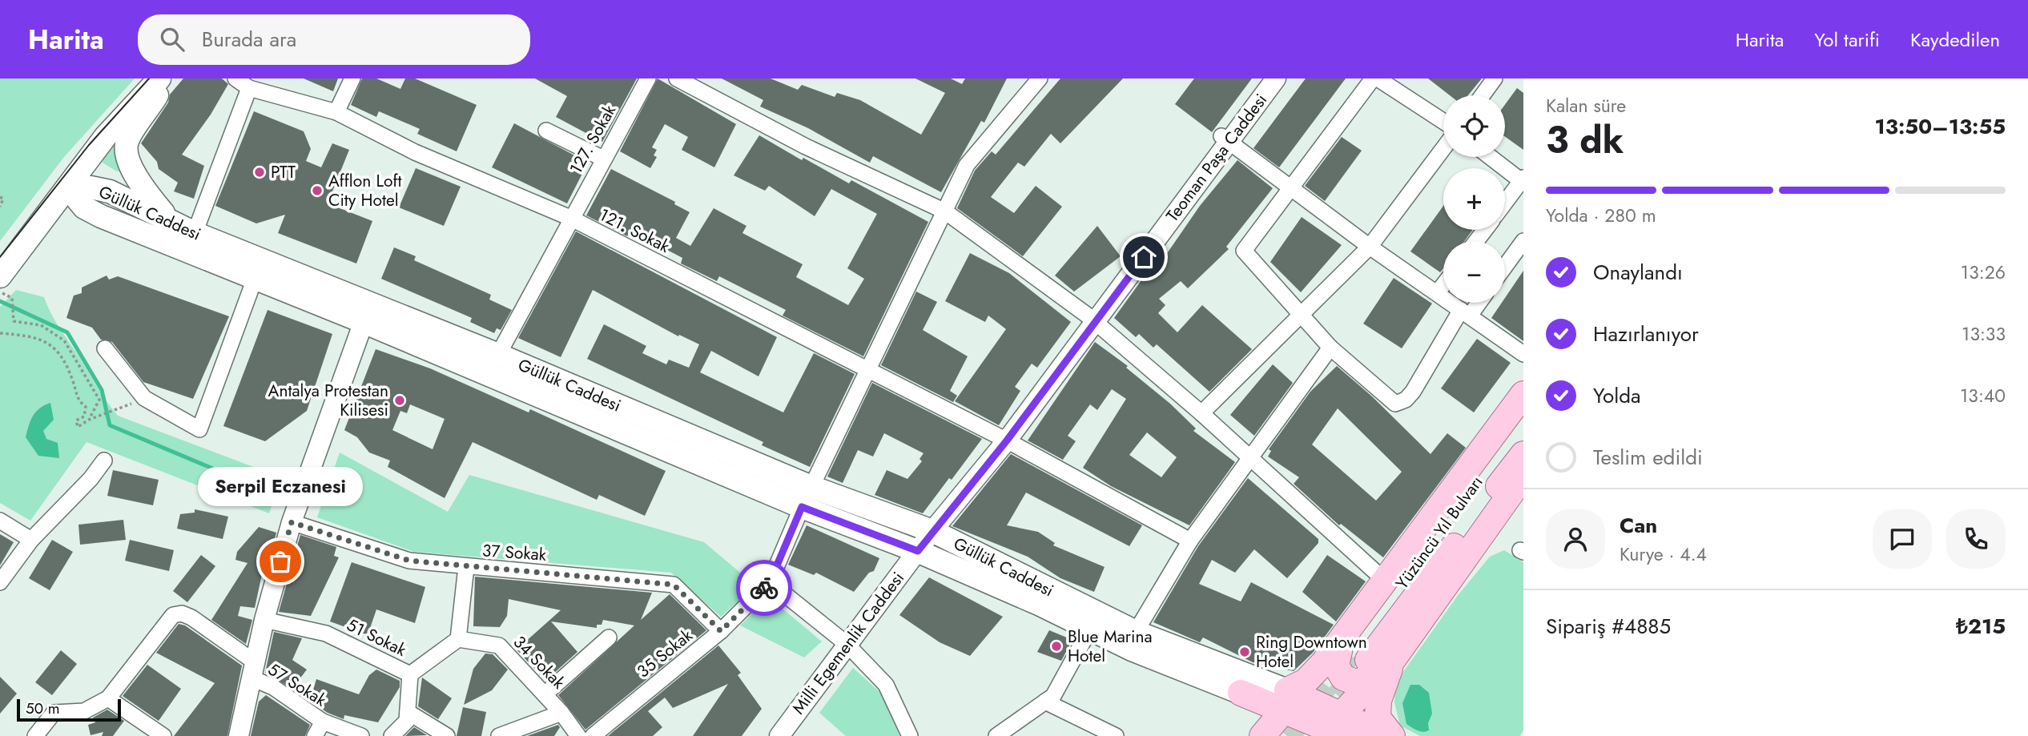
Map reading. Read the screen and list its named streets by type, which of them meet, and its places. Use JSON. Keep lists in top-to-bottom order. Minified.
{"streets":{"main road":["Güllük Caddesi","Yüzüncü Yıl Bulvarı"],"street":["127. Sokak","Teoman Paşa Caddesi","121. Sokak","37 Sokak","51 Sokak","Milli Egemenlik Caddesi","35 Sokak","34 Sokak","57 Sokak"]},"crossings":[["127. Sokak","Güllük Caddesi"],["127. Sokak","121. Sokak"],["Teoman Paşa Caddesi","Güllük Caddesi"],["Teoman Paşa Caddesi","121. Sokak"],["Teoman Paşa Caddesi","Milli Egemenlik Caddesi"],["Güllük Caddesi","Milli Egemenlik Caddesi"],["Güllük Caddesi","35 Sokak"],["121. Sokak","35 Sokak"],["37 Sokak","35 Sokak"],["51 Sokak","34 Sokak"]],"places":["PTT","Afflon Loft City Hotel","Antalya Protestan Kilisesi","Serpil Eczanesi","Blue Marina Hotel","Ring Downtown Hotel"],"scale_bar":"50 m","page":{"header":"Harita","search":"Burada ara","nav":["Harita","Yol tarifi","Kaydedilen"],"heading":["3 dk","Kalan süre","13:50–13:55"],"panel":["Can","Kurye · 4.4","Sipariş #4885","₺215"],"map_buttons":["+","−"],"bar":"Yolda · 280 m","list":[["Onaylandı","13:26"],["Hazırlanıyor","13:33"],["Yolda","13:40"],"Teslim edildi"],"bubble":"Serpil Eczanesi","scale":"50 m"}}
